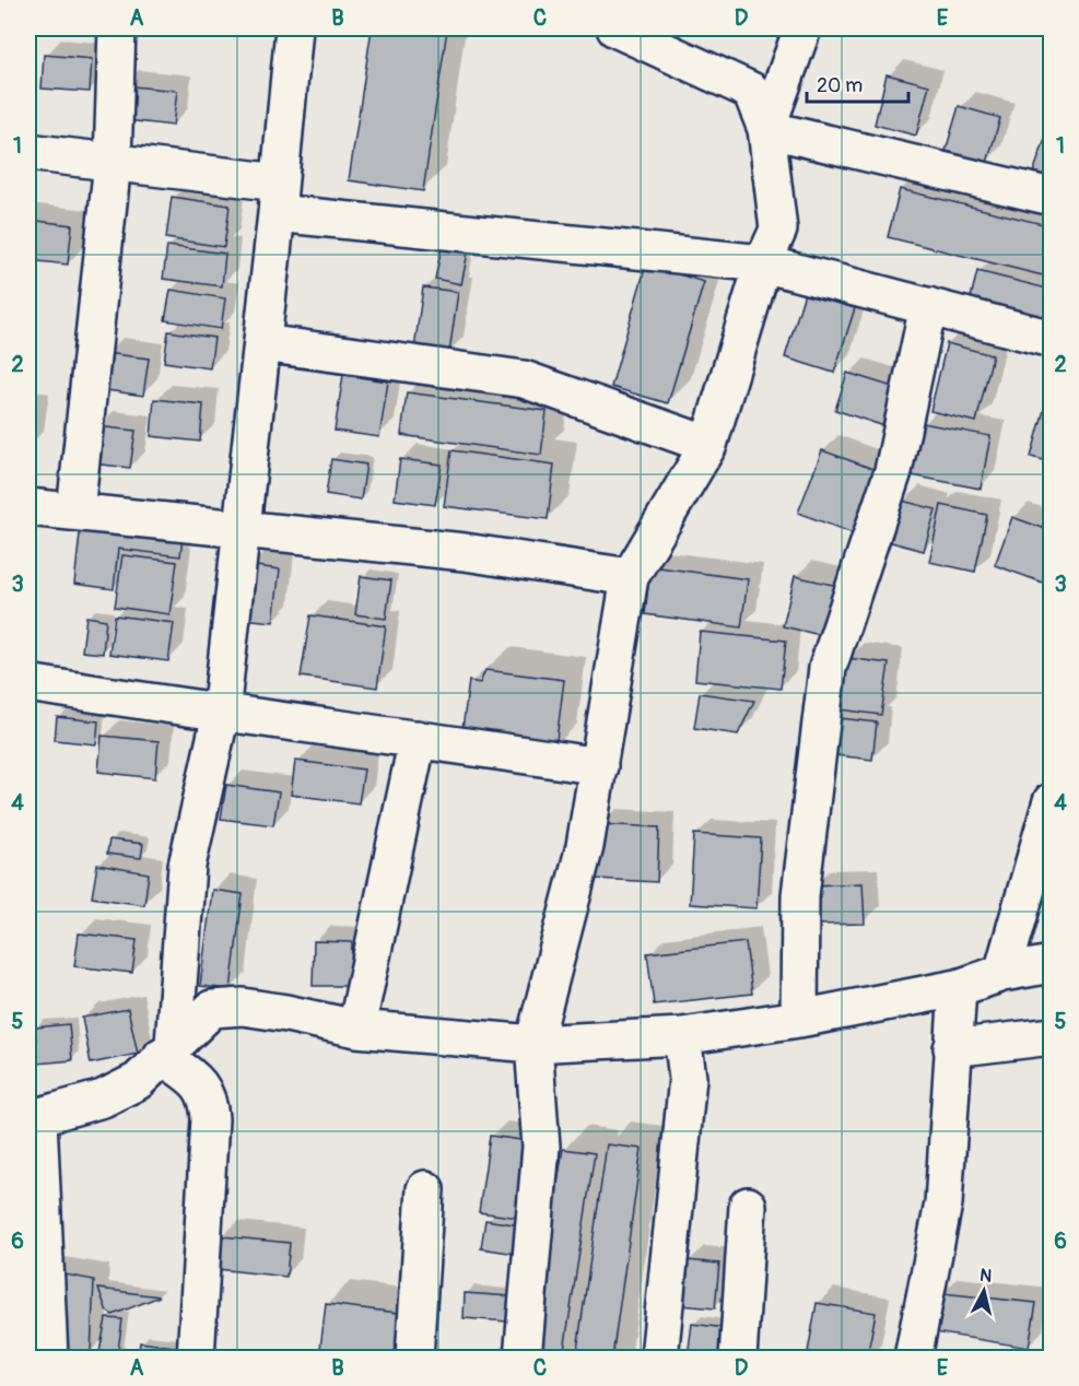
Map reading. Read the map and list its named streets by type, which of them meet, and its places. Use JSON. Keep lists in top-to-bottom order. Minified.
{"scale_bar":"20 m","north":"top","grid":{"columns":["A","B","C","D","E"],"rows":["1","2","3","4","5","6"]}}
